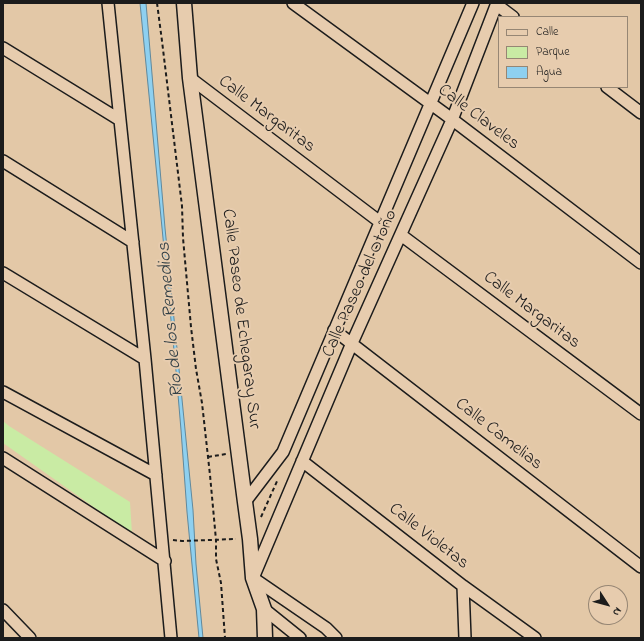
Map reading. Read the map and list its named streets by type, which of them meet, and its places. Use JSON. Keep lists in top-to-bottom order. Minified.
{"streets":{"street":["Calle Margaritas","Calle Claveles","Calle Paseo del Otoño","Calle Paseo de Echegaray Sur","Calle Camelias","Calle Violetas"]},"crossings":[["Calle Margaritas","Calle Paseo del Otoño"],["Calle Margaritas","Calle Paseo de Echegaray Sur"],["Calle Claveles","Calle Paseo del Otoño"],["Calle Paseo del Otoño","Calle Paseo de Echegaray Sur"],["Calle Paseo del Otoño","Calle Camelias"],["Calle Paseo del Otoño","Calle Violetas"]],"water":["Río de los Remedios"],"legend":["Calle","Parque","Agua"],"north":"bottom right"}
